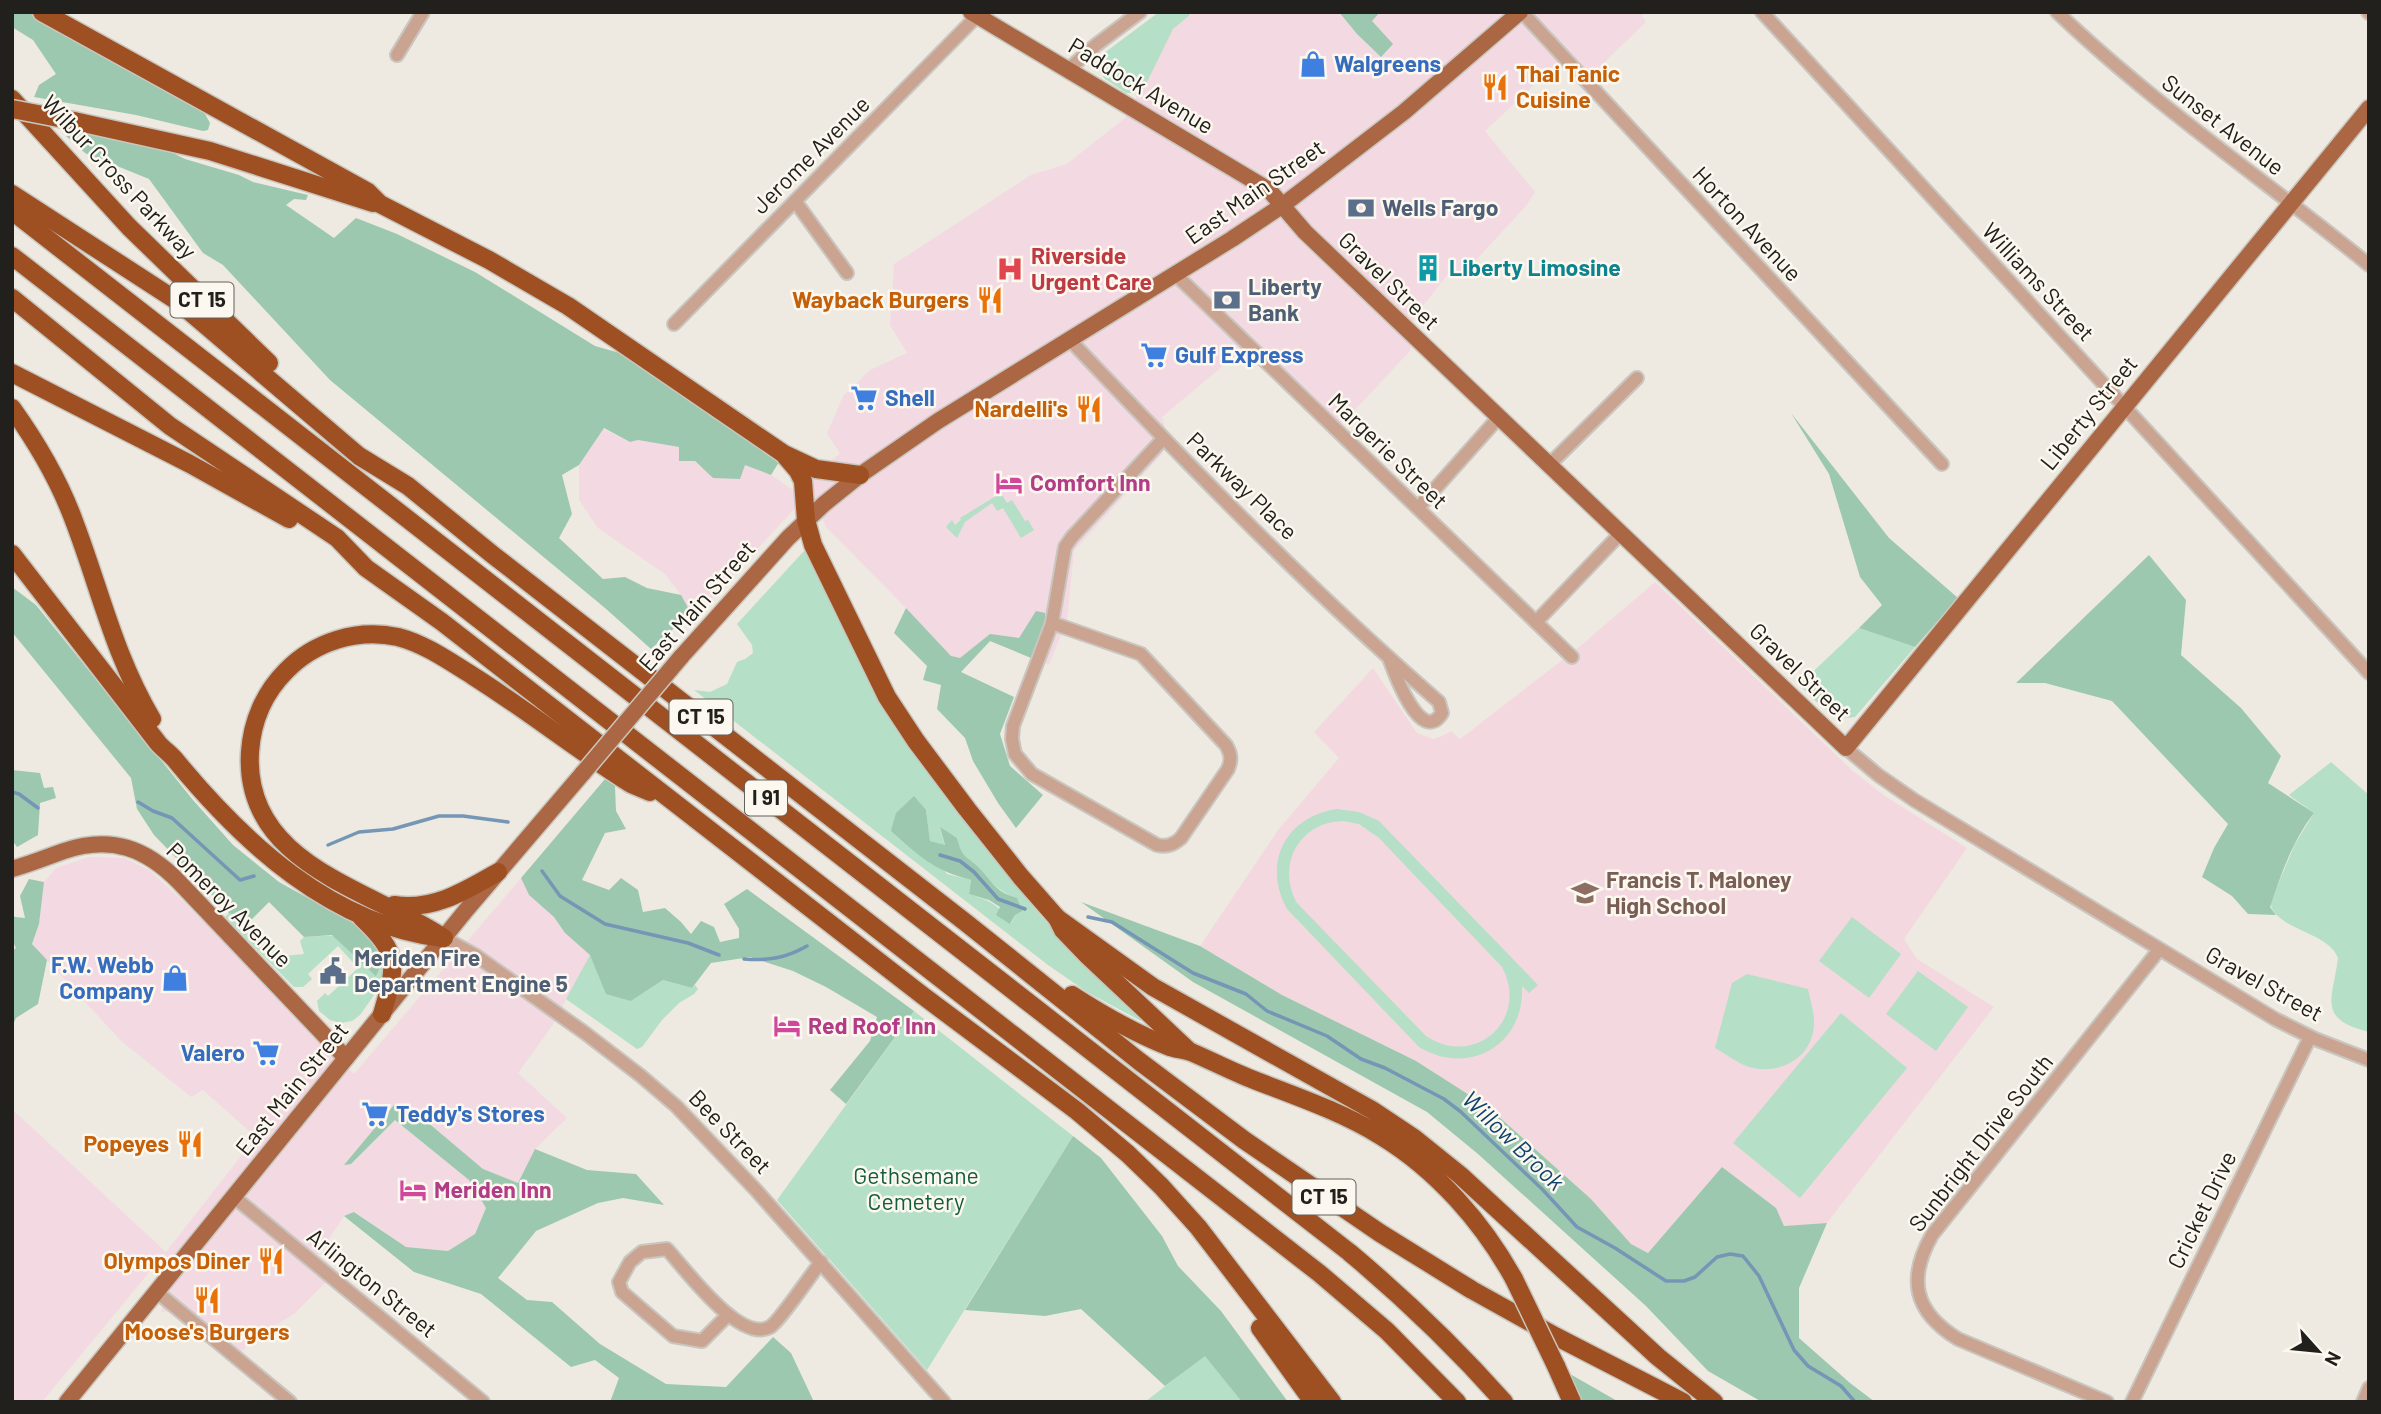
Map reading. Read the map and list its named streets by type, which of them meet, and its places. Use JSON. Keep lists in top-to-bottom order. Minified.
{"streets":{"highway":["Wilbur Cross Parkway","CT 15","I 91"],"main road":["Paddock Avenue","East Main Street","Gravel Street","Liberty Street","Pomeroy Avenue"],"street":["Sunset Avenue","Jerome Avenue","Horton Avenue","Williams Street","Margerie Street","Parkway Place","Bee Street","Sunbright Drive South","Cricket Drive","Arlington Street"]},"crossings":[["Paddock Avenue","Jerome Avenue"],["Paddock Avenue","East Main Street"],["Paddock Avenue","Gravel Street"],["Sunset Avenue","Liberty Street"],["Wilbur Cross Parkway","CT 15"],["East Main Street","Horton Avenue"],["East Main Street","Gravel Street"],["East Main Street","Margerie Street"],["East Main Street","Parkway Place"],["East Main Street","Pomeroy Avenue"],["East Main Street","Bee Street"],["East Main Street","Arlington Street"],["Gravel Street","Liberty Street"],["Gravel Street","Sunbright Drive South"],["Gravel Street","Cricket Drive"],["Williams Street","Liberty Street"]],"water":["Willow Brook"],"parks":["Gethsemane Cemetery"],"places":{"shop":["Walgreens","F.W. Webb Company"],"restaurant":["Thai Tanic Cuisine","Wayback Burgers","Nardelli's","Popeyes","Olympos Diner","Moose's Burgers"],"bank":["Wells Fargo","Liberty Bank"],"building":["Liberty Limosine"],"hospital":["Riverside Urgent Care"],"supermarket":["Gulf Express","Shell","Valero","Teddy's Stores"],"hotel":["Comfort Inn","Red Roof Inn","Meriden Inn"],"school or university":["Francis T. Maloney High School"],"public building":["Meriden Fire Department Engine 5"]},"north":"bottom right"}
